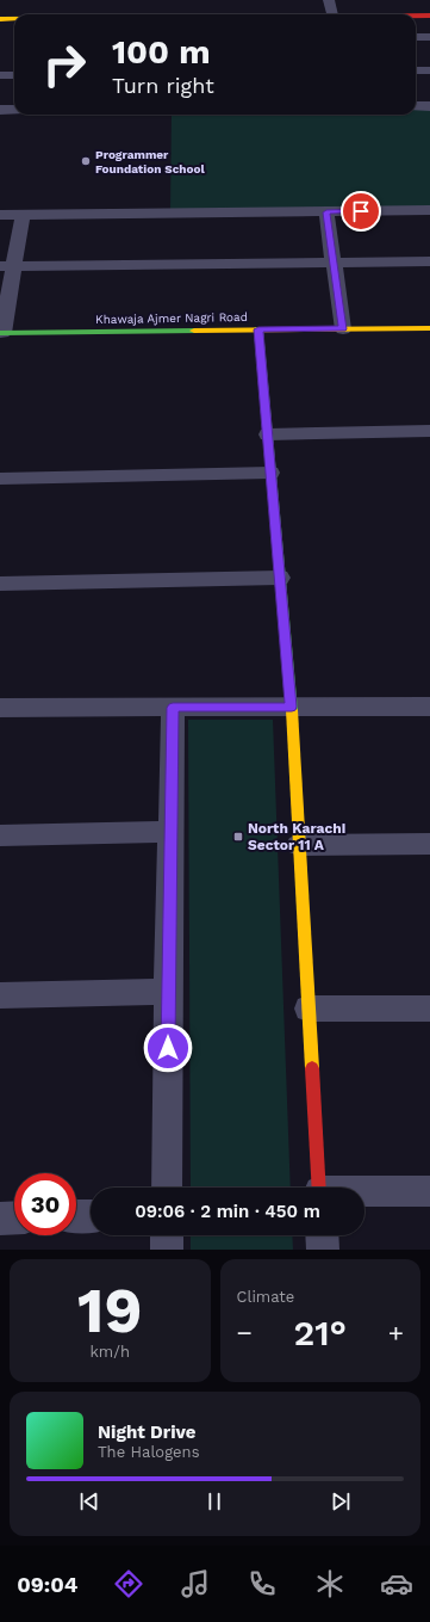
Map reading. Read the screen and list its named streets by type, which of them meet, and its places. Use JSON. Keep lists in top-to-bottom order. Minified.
{"streets":{"street":["Khawaja Ajmer Nagri Road"]},"places":{"other":["Programmer Foundation School"],"transit":["North Karachi Sector 11 A"]},"page":{"turn":["100 m","Turn right"],"limit":"30","trip":"09:06 · 2 min · 450 m","tile":[["19","km/h"],"Climate"],"heat":["−","21°","+"],"song":["Night Drive","The Halogens"],"tabs":"09:04"}}
